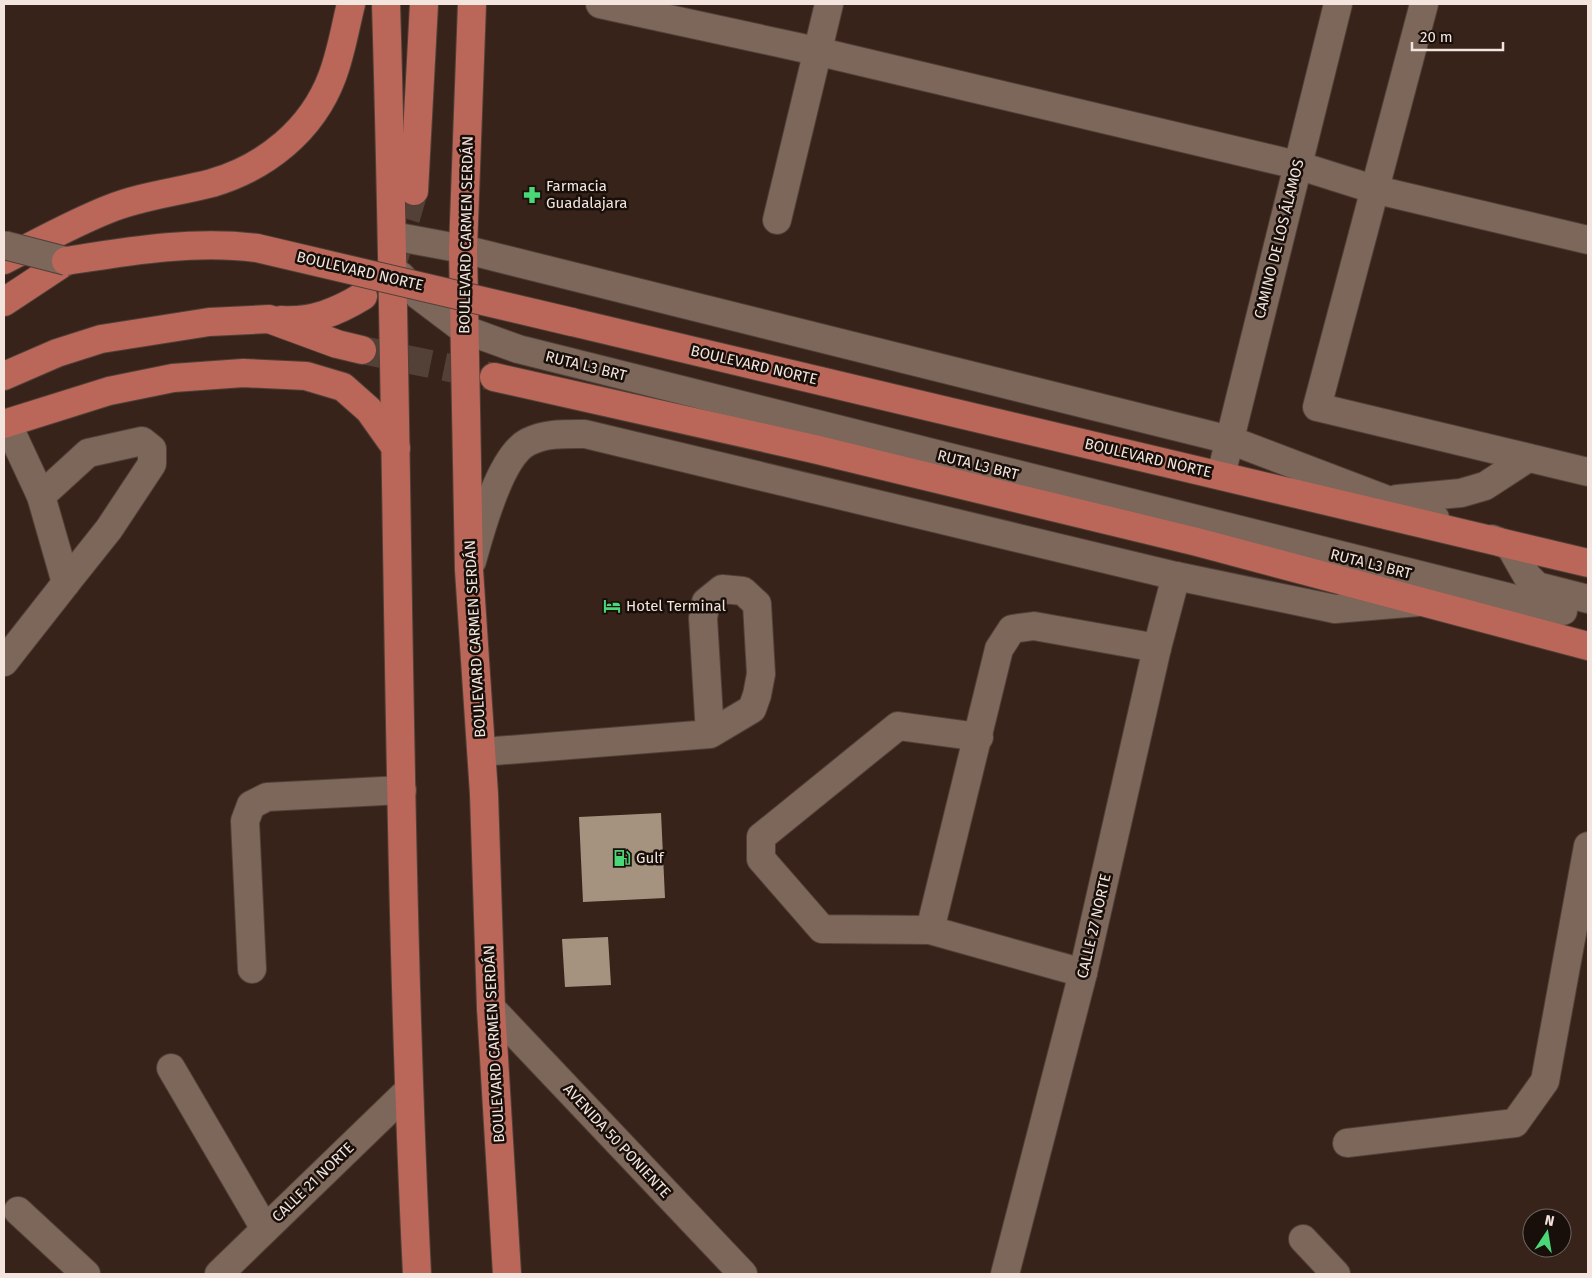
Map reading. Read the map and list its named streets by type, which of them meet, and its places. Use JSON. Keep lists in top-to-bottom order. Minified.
{"streets":{"main road":["BOULEVARD CARMEN SERDÁN","BOULEVARD NORTE"],"street":["CAMINO DE LOS ÁLAMOS","RUTA L3 BRT","CALLE 27 NORTE","AVENIDA 50 PONIENTE","CALLE 21 NORTE"]},"crossings":[["BOULEVARD CARMEN SERDÁN","BOULEVARD NORTE"],["BOULEVARD CARMEN SERDÁN","RUTA L3 BRT"],["BOULEVARD CARMEN SERDÁN","AVENIDA 50 PONIENTE"],["CAMINO DE LOS ÁLAMOS","BOULEVARD NORTE"]],"places":{"pharmacy":["Farmacia Guadalajara"],"hotel":["Hotel Terminal"],"fuel station":["Gulf"]},"scale_bar":"20 m","north":"top"}
